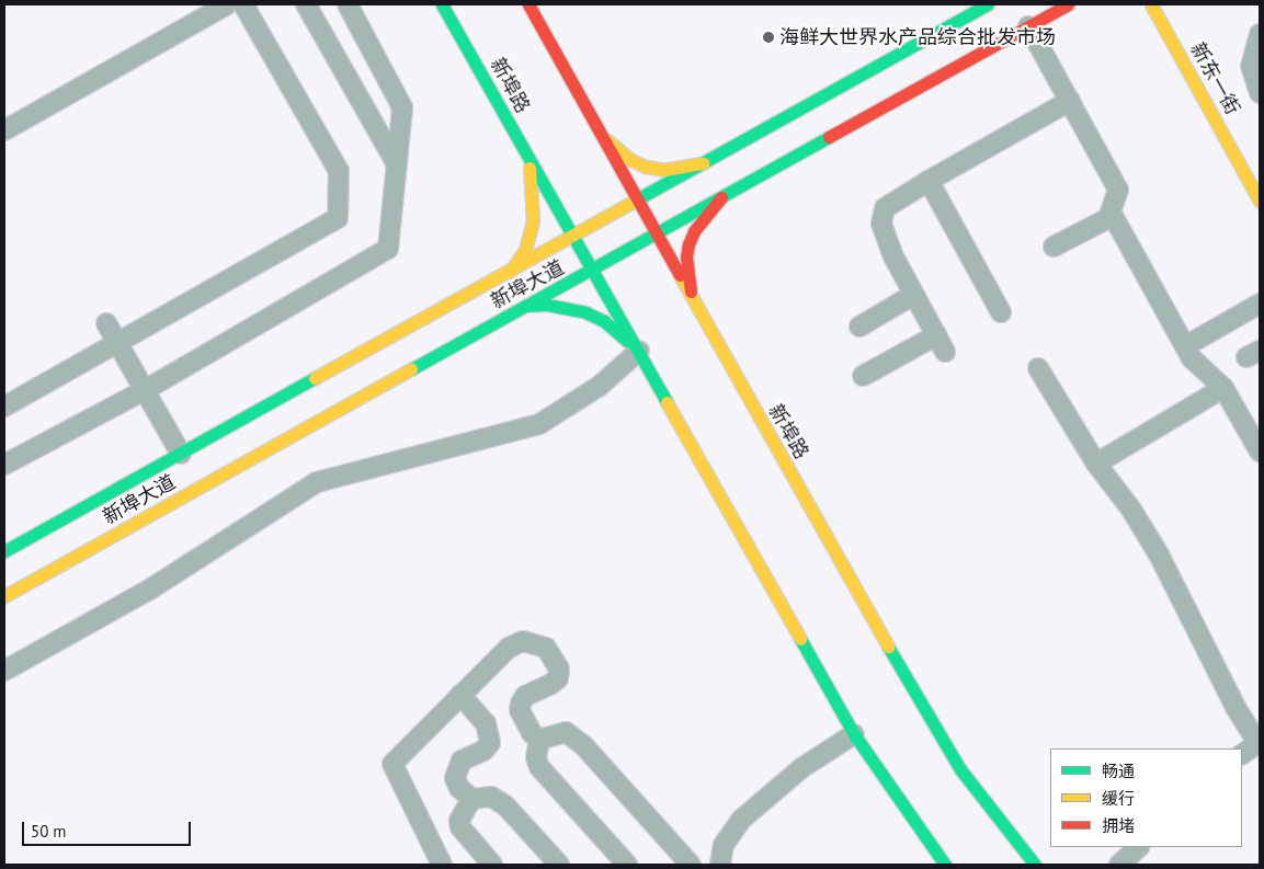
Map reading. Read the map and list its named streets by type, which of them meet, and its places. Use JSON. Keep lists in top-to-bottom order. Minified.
{"streets":{"main road":["新东一街","新埠路","新埠大道"]},"crossings":[["新埠路","新埠大道"]],"places":["海鲜大世界水产品综合批发市场"],"legend":["畅通","缓行","拥堵"],"scale_bar":"50 m"}
